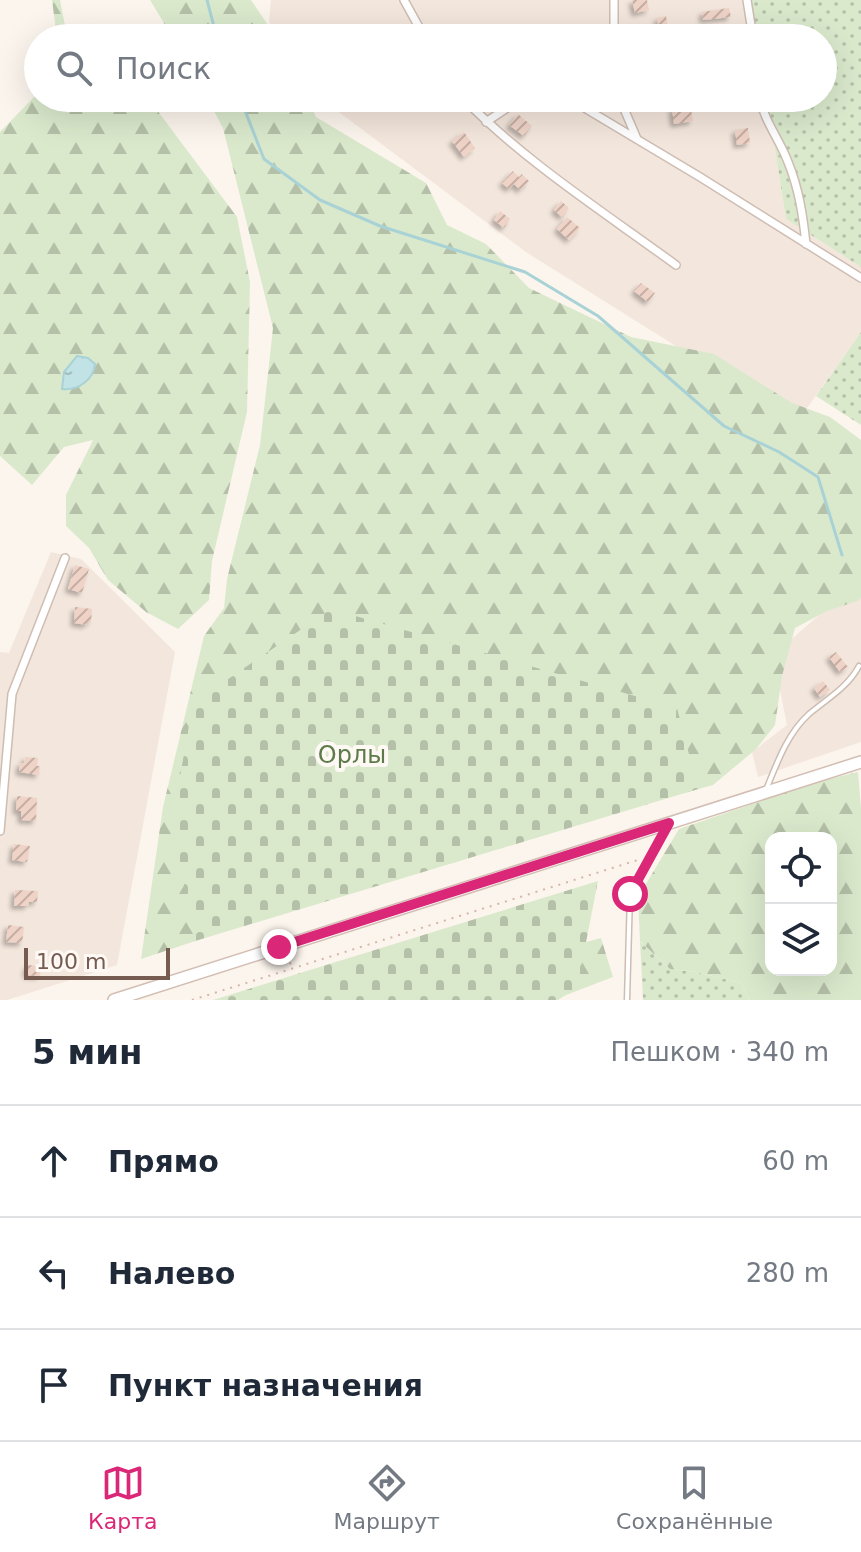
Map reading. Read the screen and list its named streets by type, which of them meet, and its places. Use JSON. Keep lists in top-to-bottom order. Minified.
{"parks":["Орлы"],"scale_bar":"100 m","page":{"search":"Поиск","scale":"100 m","heading":["5 мин","Пешком · 340 m"],"list":[["Прямо","60 m"],["Налево","280 m"],"Пункт назначения"],"nav":["Карта","Маршрут","Сохранённые"]}}
